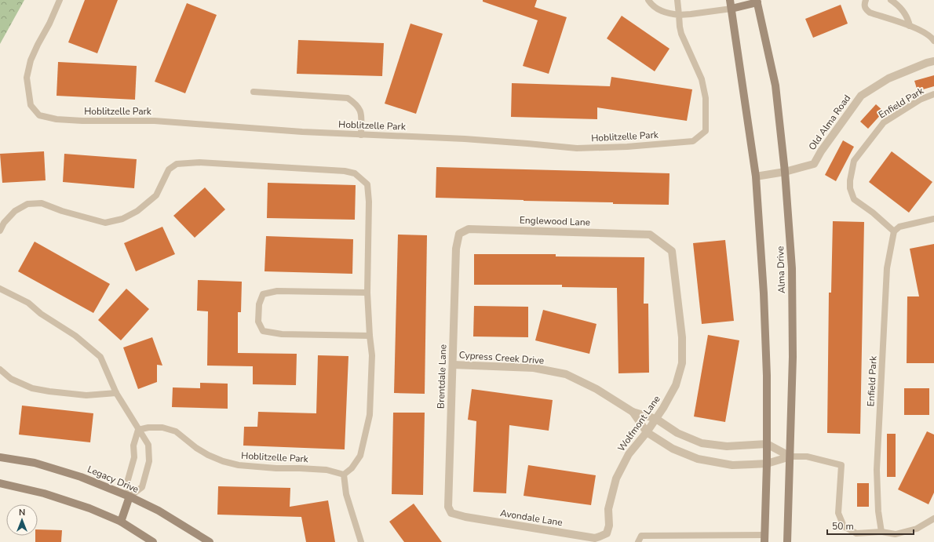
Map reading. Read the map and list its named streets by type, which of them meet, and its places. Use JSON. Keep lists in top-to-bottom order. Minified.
{"streets":{"main road":["Alma Drive","Legacy Drive"],"street":["Old Alma Road","Englewood Lane","Cypress Creek Drive","Brentdale Lane","Wolfmont Lane","Avondale Lane"],"lane":["Enfield Park","Hoblitzelle Park"]},"crossings":[["Old Alma Road","Alma Drive"],["Englewood Lane","Brentdale Lane"],["Englewood Lane","Wolfmont Lane"],["Alma Drive","Cypress Creek Drive"],["Cypress Creek Drive","Brentdale Lane"],["Cypress Creek Drive","Wolfmont Lane"],["Brentdale Lane","Avondale Lane"],["Wolfmont Lane","Avondale Lane"]],"scale_bar":"50 m","north":"top"}
